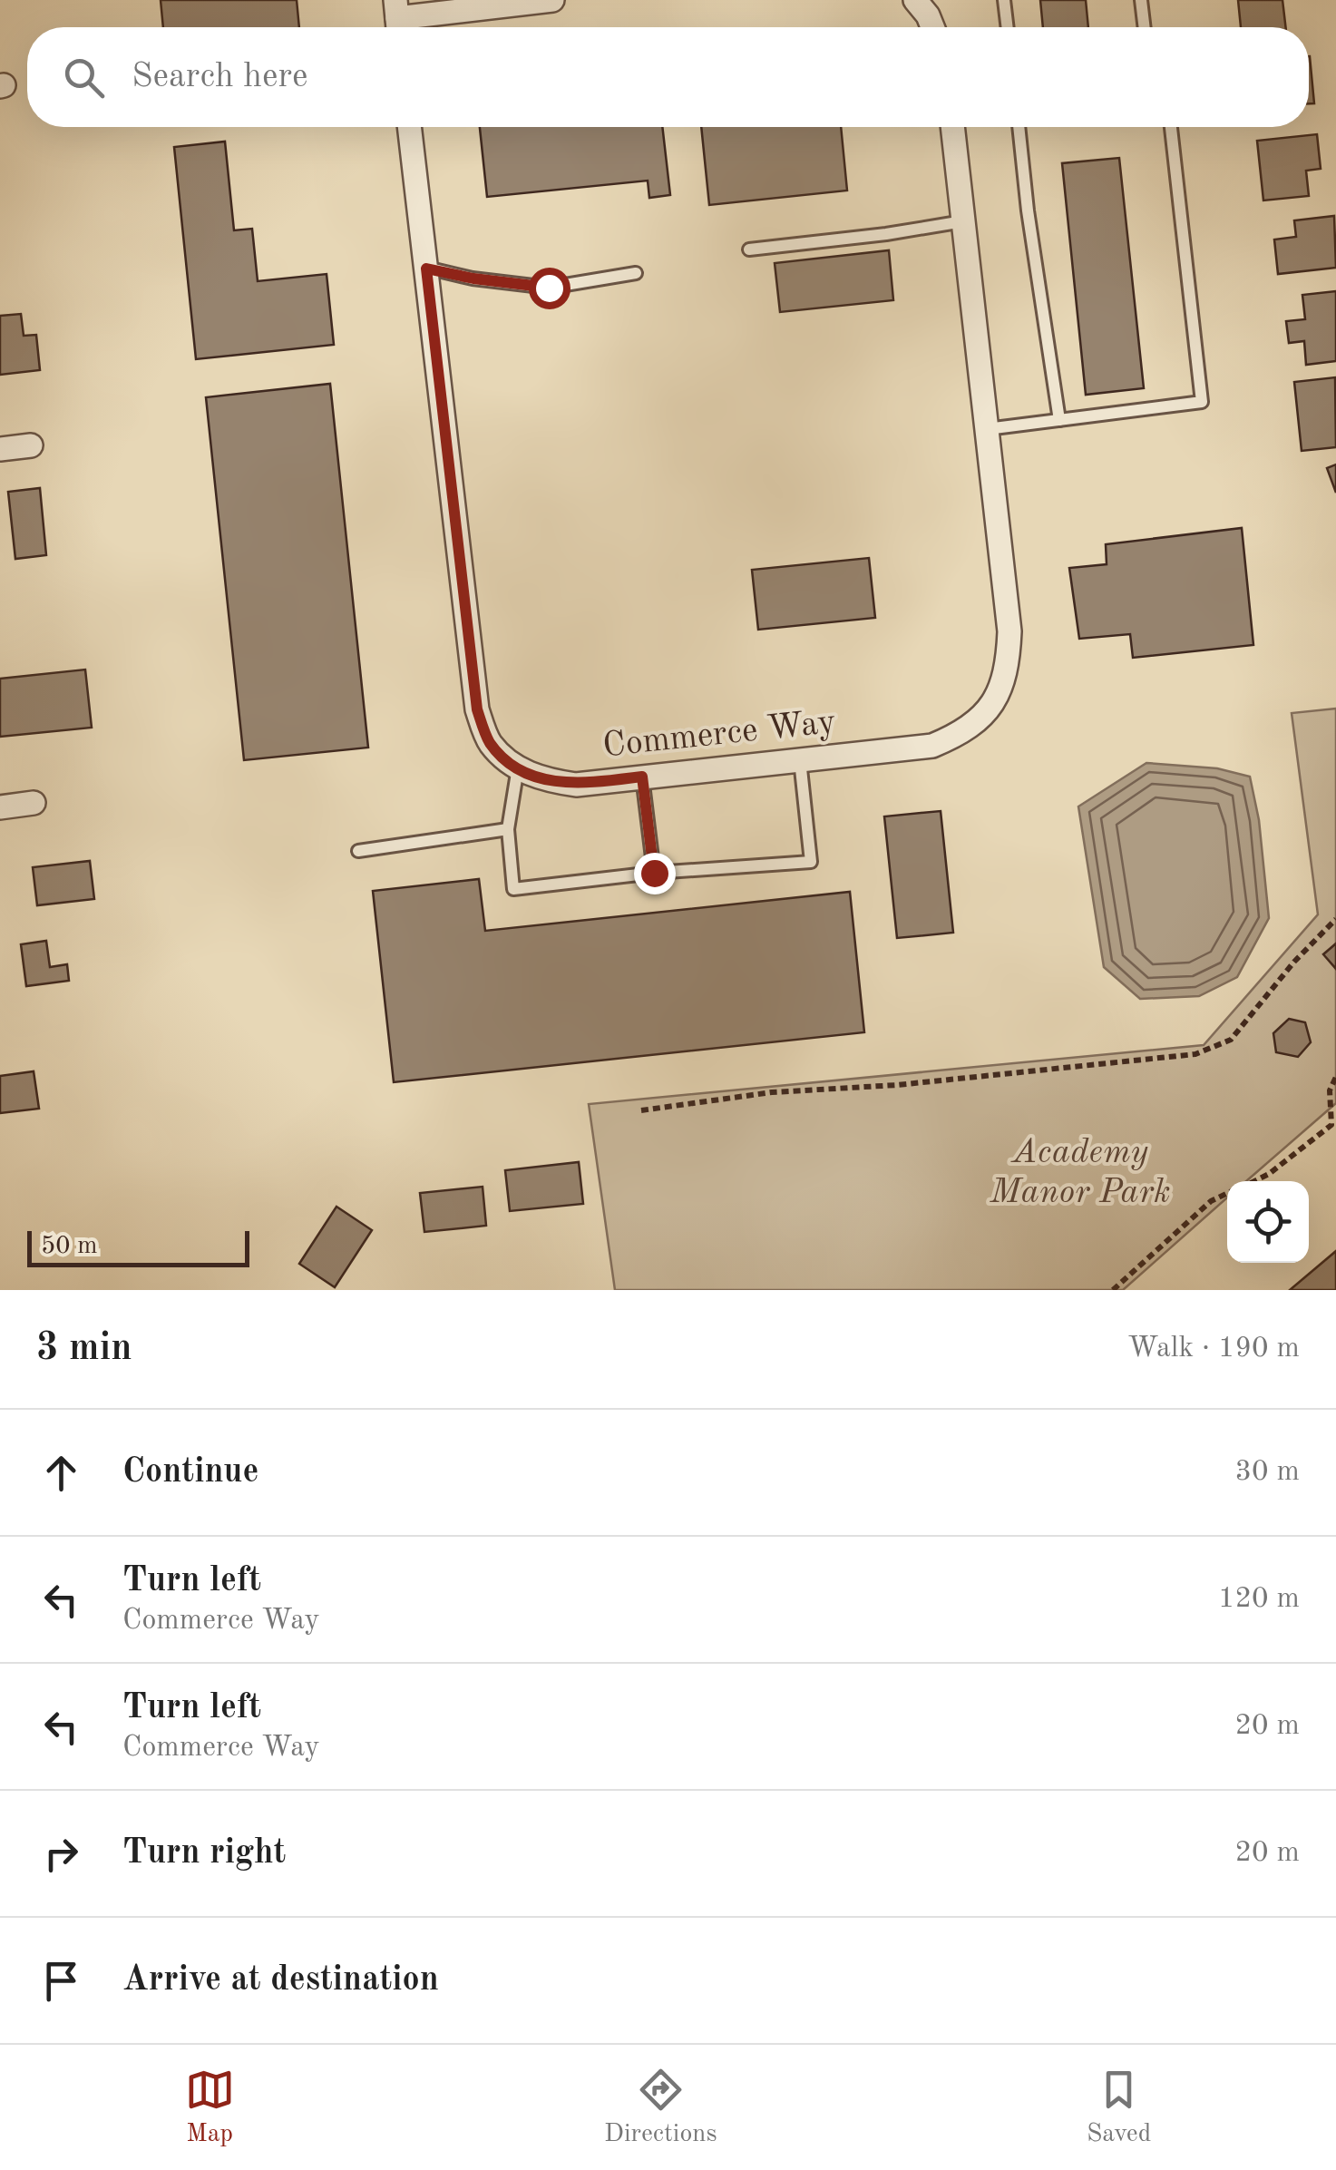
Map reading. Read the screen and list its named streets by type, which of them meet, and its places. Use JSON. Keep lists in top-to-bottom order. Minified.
{"streets":{"street":["Commerce Way"]},"parks":["Academy Manor Park"],"scale_bar":"50 m","page":{"search":"Search here","scale":"50 m","heading":["3 min","Walk · 190 m"],"list":[["Continue","30 m"],["Turn left","Commerce Way","120 m"],["Turn left","Commerce Way","20 m"],["Turn right","20 m"],"Arrive at destination"],"nav":["Map","Directions","Saved"]}}
